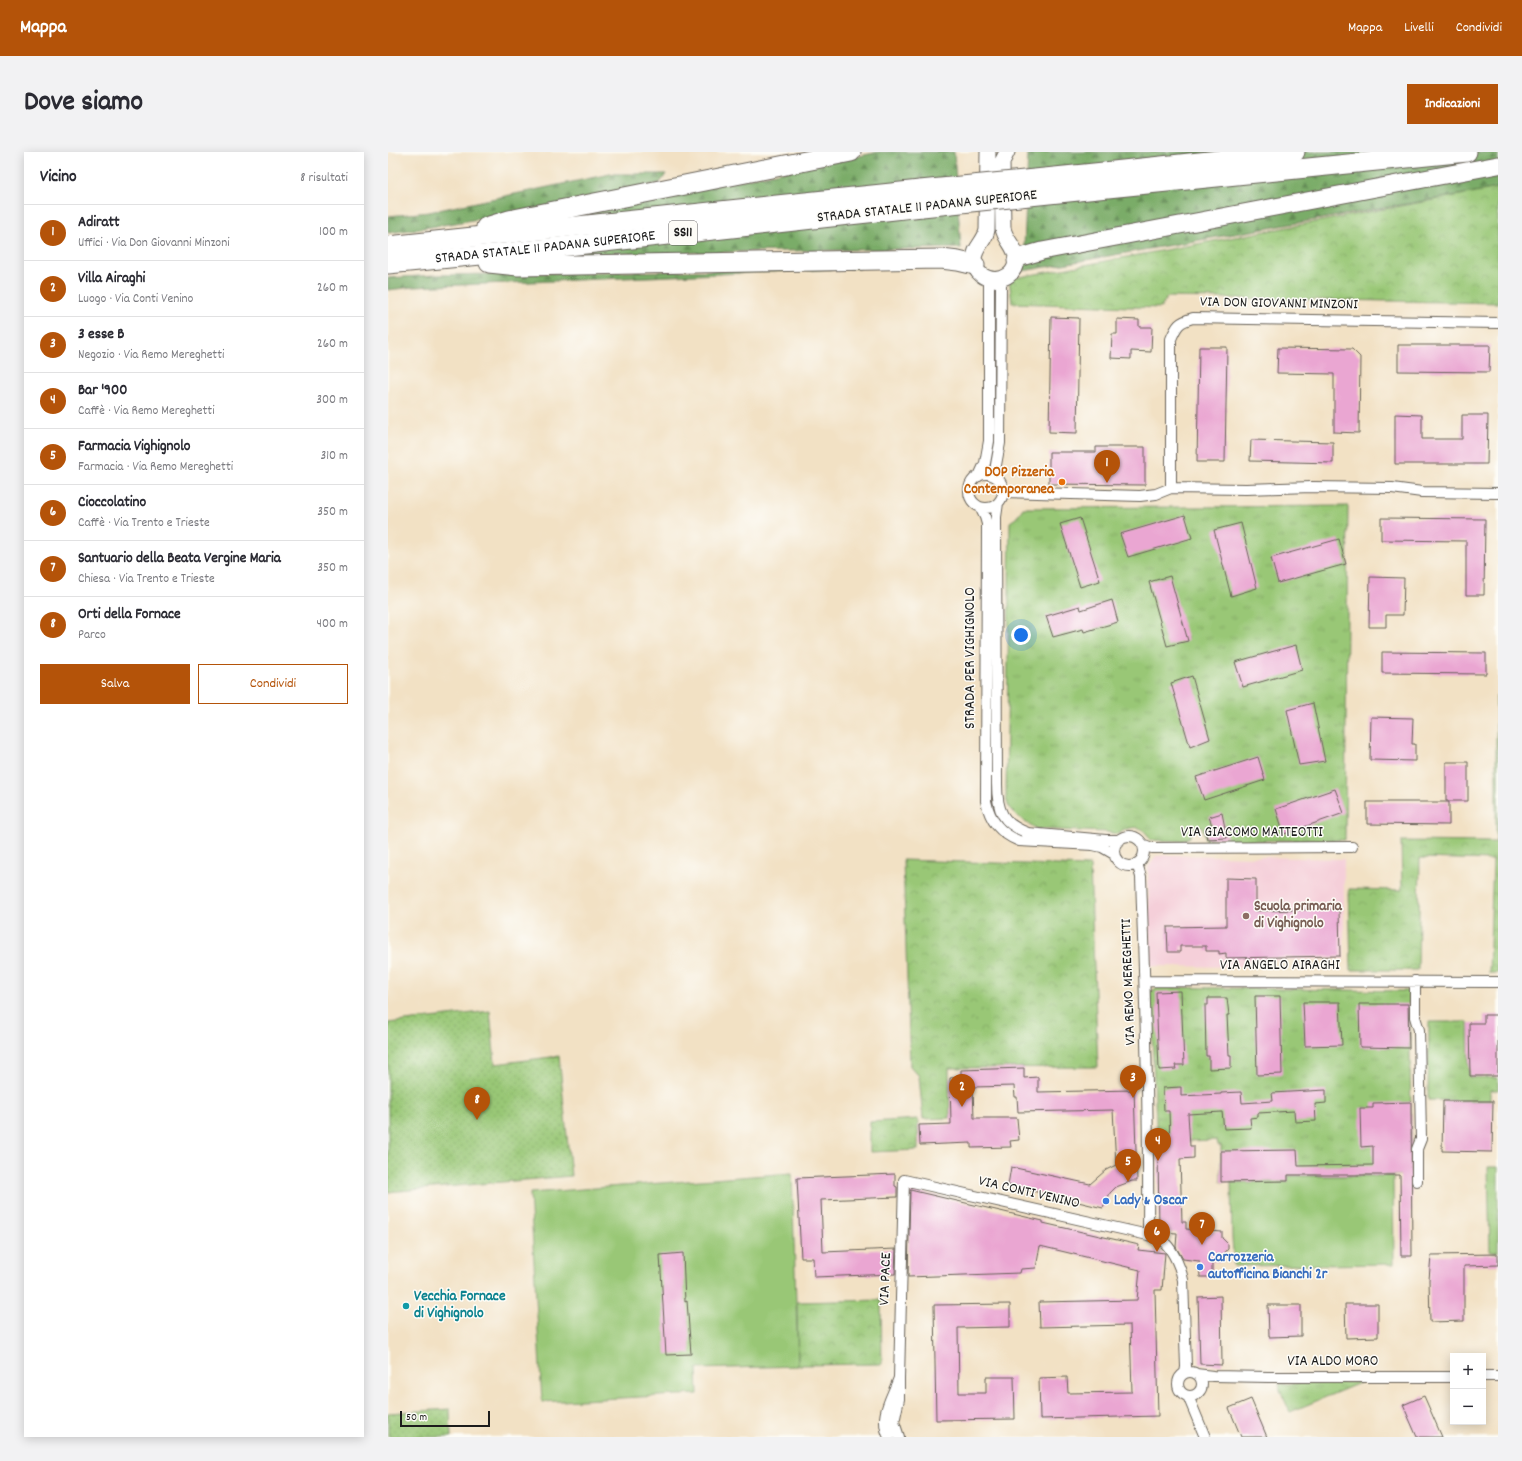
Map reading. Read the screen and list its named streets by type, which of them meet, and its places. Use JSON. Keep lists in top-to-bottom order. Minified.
{"streets":{"highway":["STRADA STATALE 11 PADANA SUPERIORE","SS11"],"street":["VIA DON GIOVANNI MINZONI","STRADA PER VIGHIGNOLO","VIA GIACOMO MATTEOTTI","VIA ANGELO AIRAGHI","VIA REMO MEREGHETTI","VIA CONTI VENINO","VIA PACE","VIA ALDO MORO"]},"crossings":[["STRADA PER VIGHIGNOLO","VIA GIACOMO MATTEOTTI"],["STRADA PER VIGHIGNOLO","VIA REMO MEREGHETTI"],["VIA GIACOMO MATTEOTTI","VIA REMO MEREGHETTI"],["VIA ANGELO AIRAGHI","VIA REMO MEREGHETTI"],["VIA REMO MEREGHETTI","VIA CONTI VENINO"],["VIA CONTI VENINO","VIA PACE"],["VIA CONTI VENINO","VIA ALDO MORO"]],"places":["DOP Pizzeria Contemporanea","Scuola primaria di Vighignolo","Lady & Oscar","Carrozzeria autofficina Bianchi 2r","Vecchia Fornace di Vighignolo"],"scale_bar":"50 m","page":{"header":"Mappa","nav":["Mappa","Livelli","Condividi"],"title":"Dove siamo","buttons":["Indicazioni",["Salva","Condividi"]],"heading":["Vicino","8 risultati"],"list":[{"mark":"1","name":"Adiratt","note":"Uffici · Via Don Giovanni Minzoni","value":"100 m"},{"mark":"2","name":"Villa Airaghi","note":"Luogo · Via Conti Venino","value":"260 m"},{"mark":"3","name":"3 esse B","note":"Negozio · Via Remo Mereghetti","value":"260 m"},{"mark":"4","name":"Bar '900","note":"Caffè · Via Remo Mereghetti","value":"300 m"},{"mark":"5","name":"Farmacia Vighignolo","note":"Farmacia · Via Remo Mereghetti","value":"310 m"},{"mark":"6","name":"Cioccolatino","note":"Caffè · Via Trento e Trieste","value":"350 m"},{"mark":"7","name":"Santuario della Beata Vergine Maria","note":"Chiesa · Via Trento e Trieste","value":"350 m"},{"mark":"8","name":"Orti della Fornace","note":"Parco","value":"400 m"}],"pins":["1","3","2","8","4","5","7","6"],"map_buttons":["+","−"],"scale":"50 m"}}
